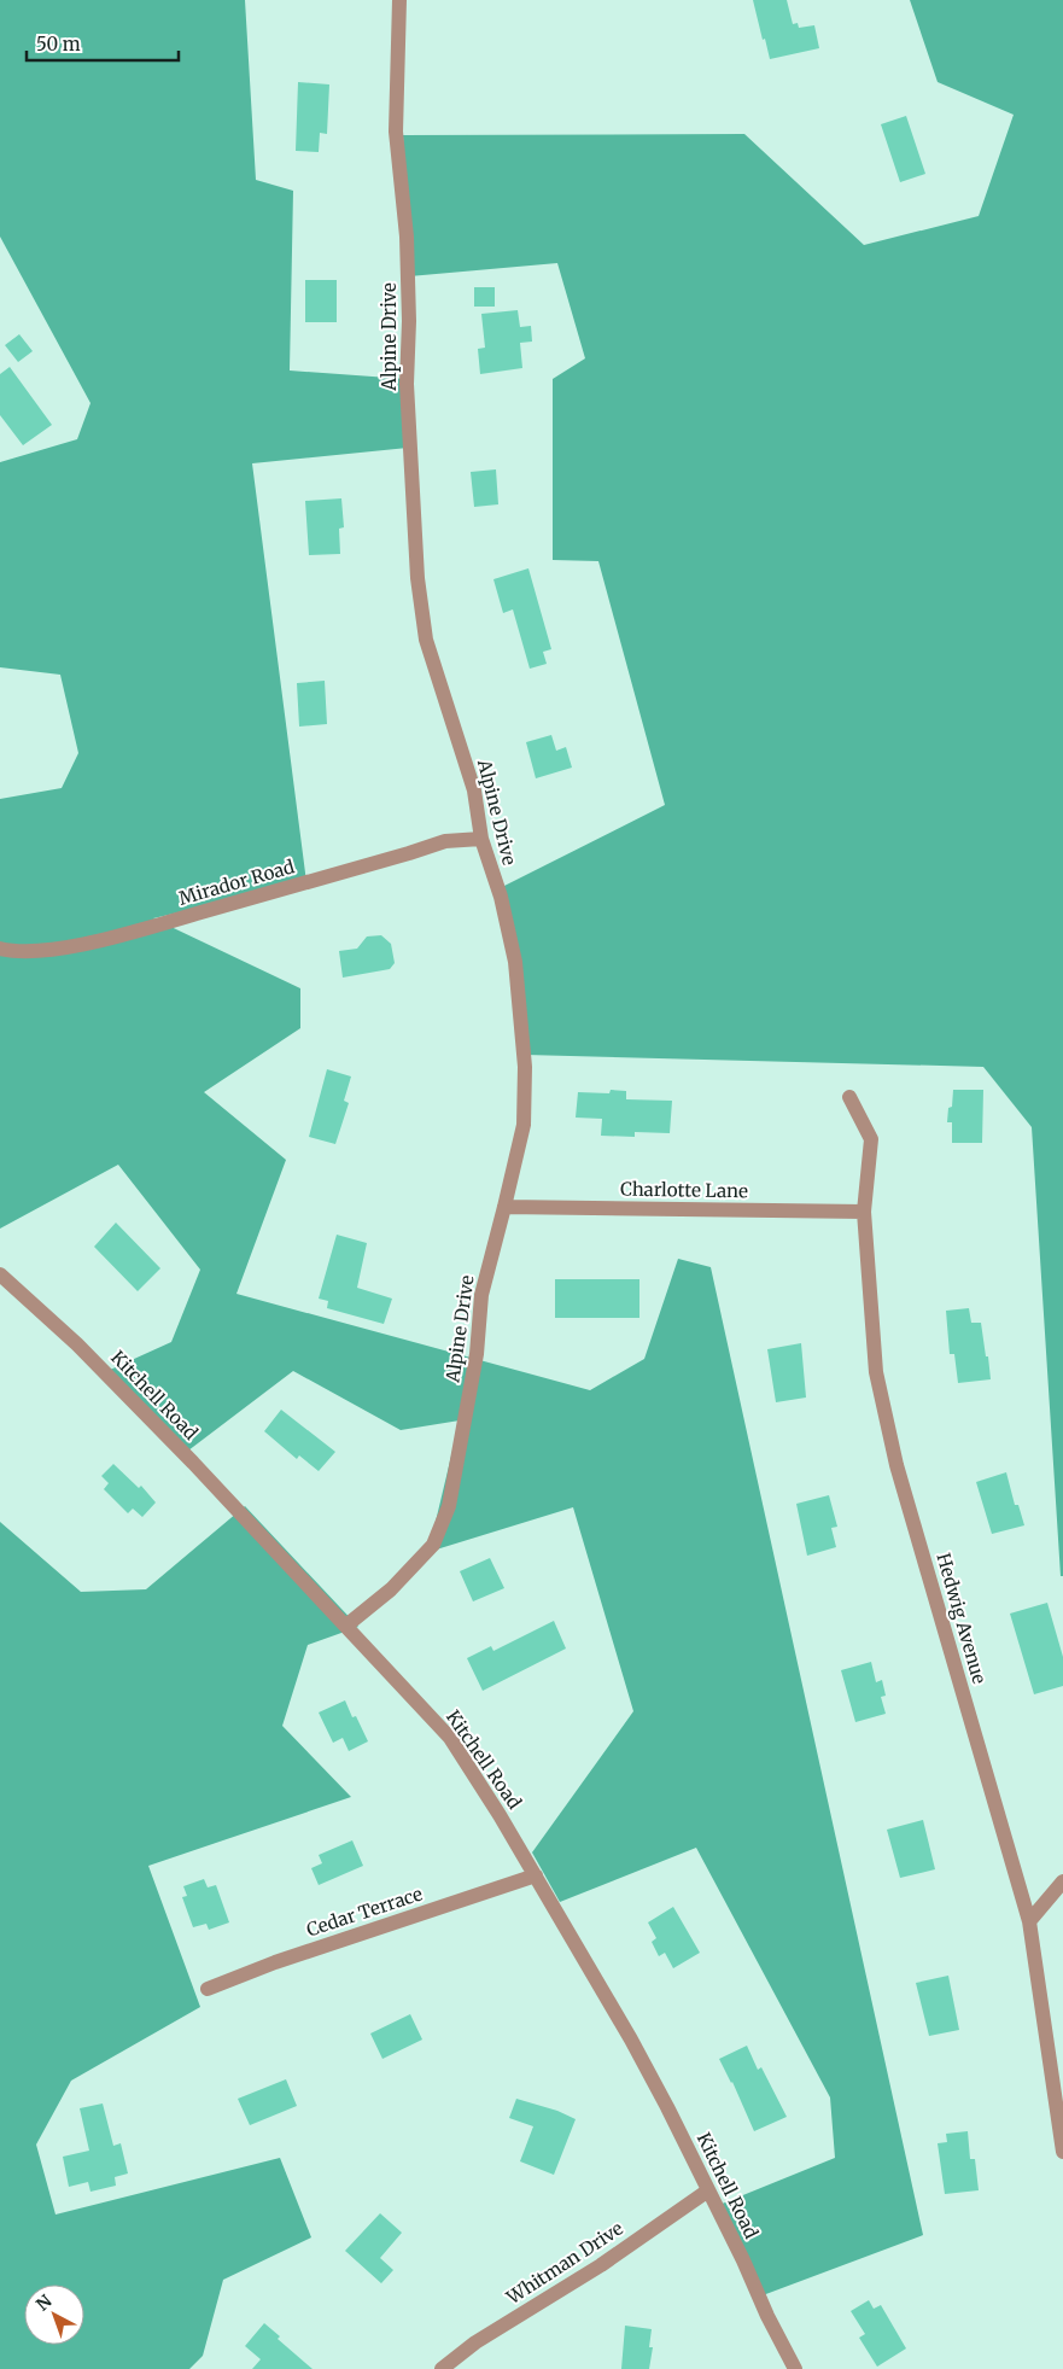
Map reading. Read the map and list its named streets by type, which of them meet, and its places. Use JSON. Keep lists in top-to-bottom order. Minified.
{"streets":{"street":["Alpine Drive","Mirador Road","Charlotte Lane","Kitchell Road","Hedwig Avenue","Cedar Terrace","Whitman Drive"]},"crossings":[["Alpine Drive","Mirador Road"],["Alpine Drive","Charlotte Lane"],["Alpine Drive","Kitchell Road"],["Charlotte Lane","Hedwig Avenue"],["Kitchell Road","Cedar Terrace"],["Kitchell Road","Whitman Drive"]],"scale_bar":"50 m","north":"top left"}
